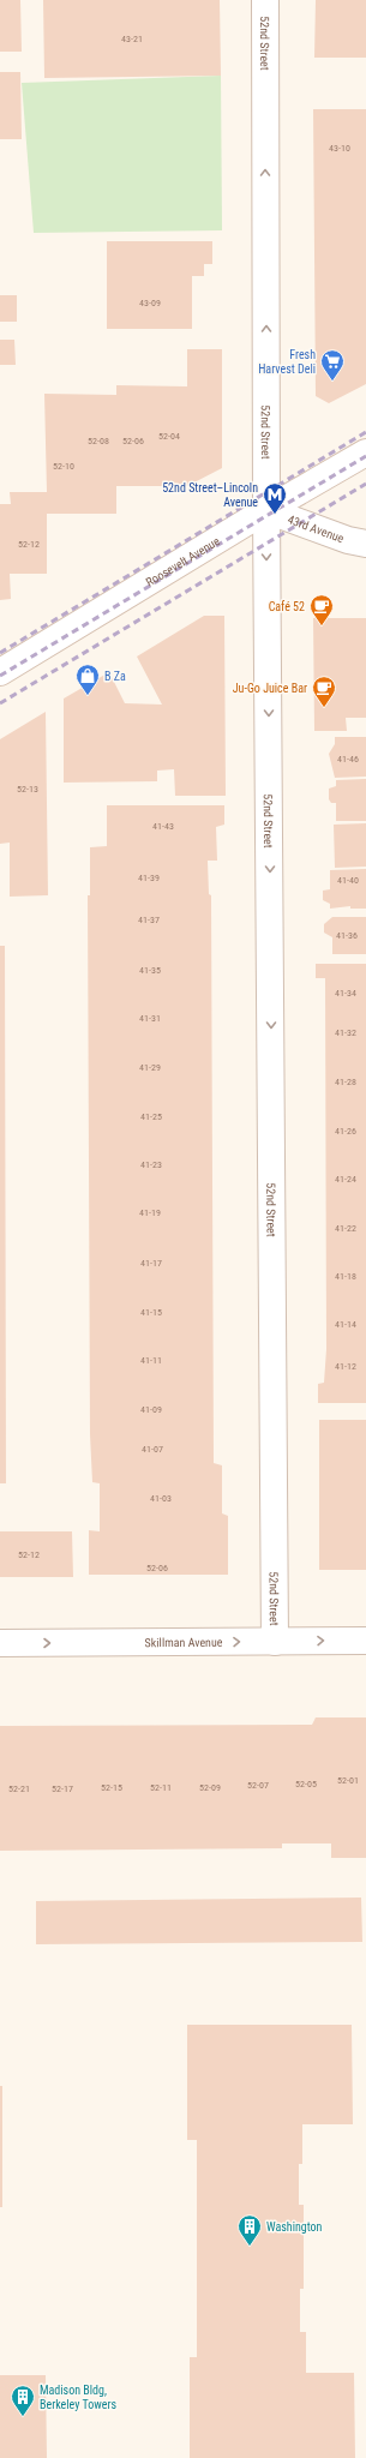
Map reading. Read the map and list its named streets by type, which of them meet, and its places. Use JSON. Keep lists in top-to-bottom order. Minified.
{"streets":{"street":["52nd Street","43rd Avenue","Roosevelt Avenue","Skillman Avenue"]},"crossings":[["52nd Street","43rd Avenue"],["52nd Street","Roosevelt Avenue"],["52nd Street","Skillman Avenue"],["43rd Avenue","Roosevelt Avenue"]],"one_way":["Skillman Avenue"],"places":{"supermarket":["Fresh Harvest Deli"],"metro station":["52nd Street–Lincoln Avenue"],"cafe":["Café 52","Ju-Go Juice Bar"],"shop":["B Za"],"building":["Washington","Madison Bldg, Berkeley Towers"]},"house_numbers":["43-21","43-10","43-09","52-04","52-08","52-06","52-10","52-12","41-46","52-13","41-43","41-39","41-40","41-37","41-36","41-35","41-34","41-31","41-32","41-29","41-28","41-25","41-26","41-23","41-24","41-19","41-22","41-17","41-18","41-15","41-14","41-11","41-12","41-09","41-07","41-03","52-12","52-06","52-01","52-05","52-07","52-15","52-11","52-09","52-21","52-17"]}
